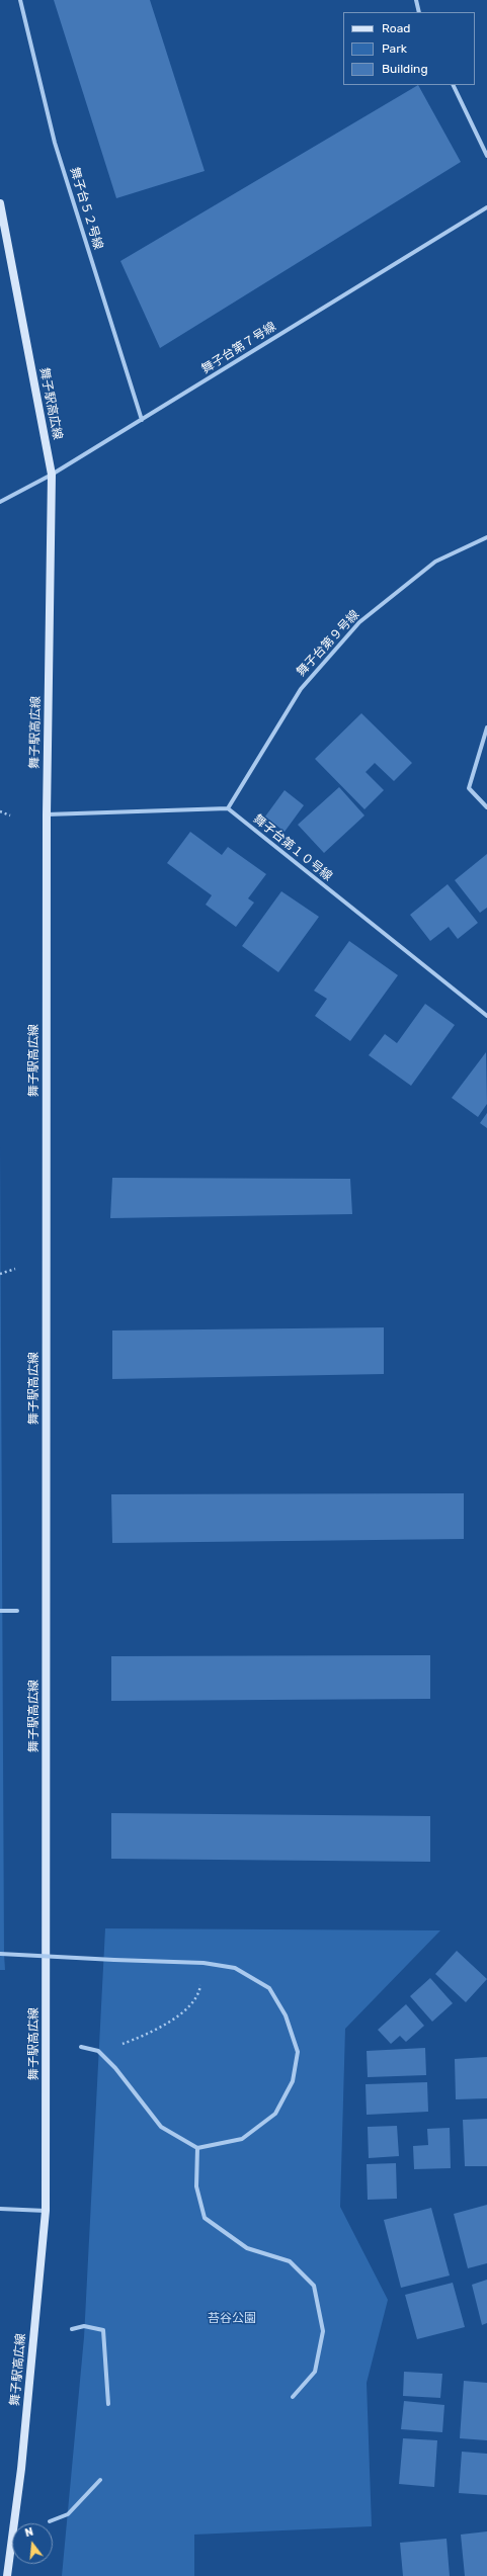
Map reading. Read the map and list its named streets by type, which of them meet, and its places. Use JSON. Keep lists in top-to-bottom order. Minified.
{"streets":{"street":["舞子台５２号線","舞子台第７号線","舞子駅高広線","舞子台第９号線","舞子台第１０号線"]},"crossings":[["舞子台５２号線","舞子台第７号線"],["舞子台第７号線","舞子駅高広線"],["舞子台第９号線","舞子台第１０号線"]],"parks":["苔谷公園"],"legend":["Road","Park","Building"],"north":"top"}
